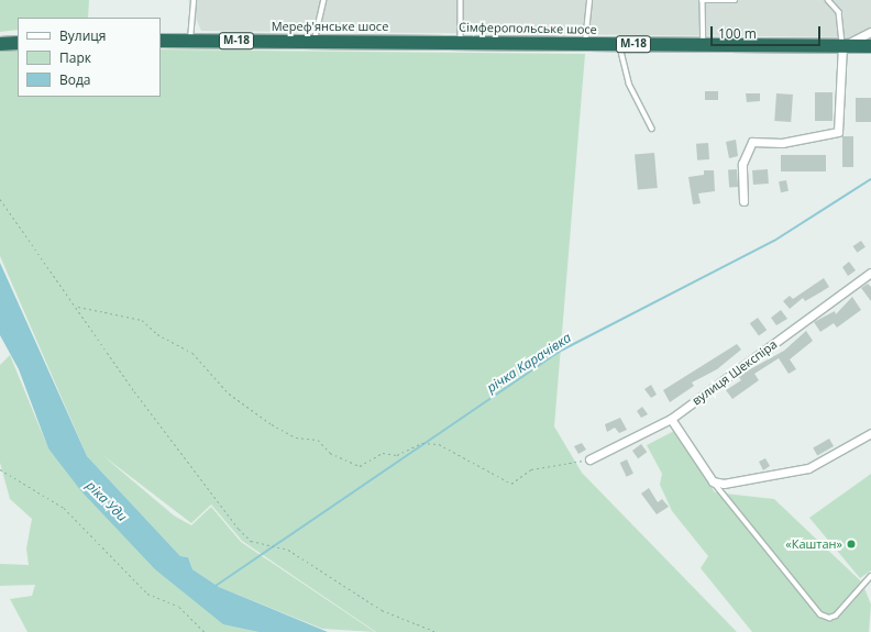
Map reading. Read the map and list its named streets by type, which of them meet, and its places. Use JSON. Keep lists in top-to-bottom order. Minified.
{"streets":{"highway":["Мереф'янське шосе","Сімферопольське шосе","М-18"],"street":["вулиця Шекспіра"]},"crossings":[["Мереф'янське шосе","Сімферопольське шосе"]],"water":["річка Карачівка","ріка Уди"],"places":["«Каштан»"],"legend":["Вулиця","Парк","Вода"],"scale_bar":"100 m"}
